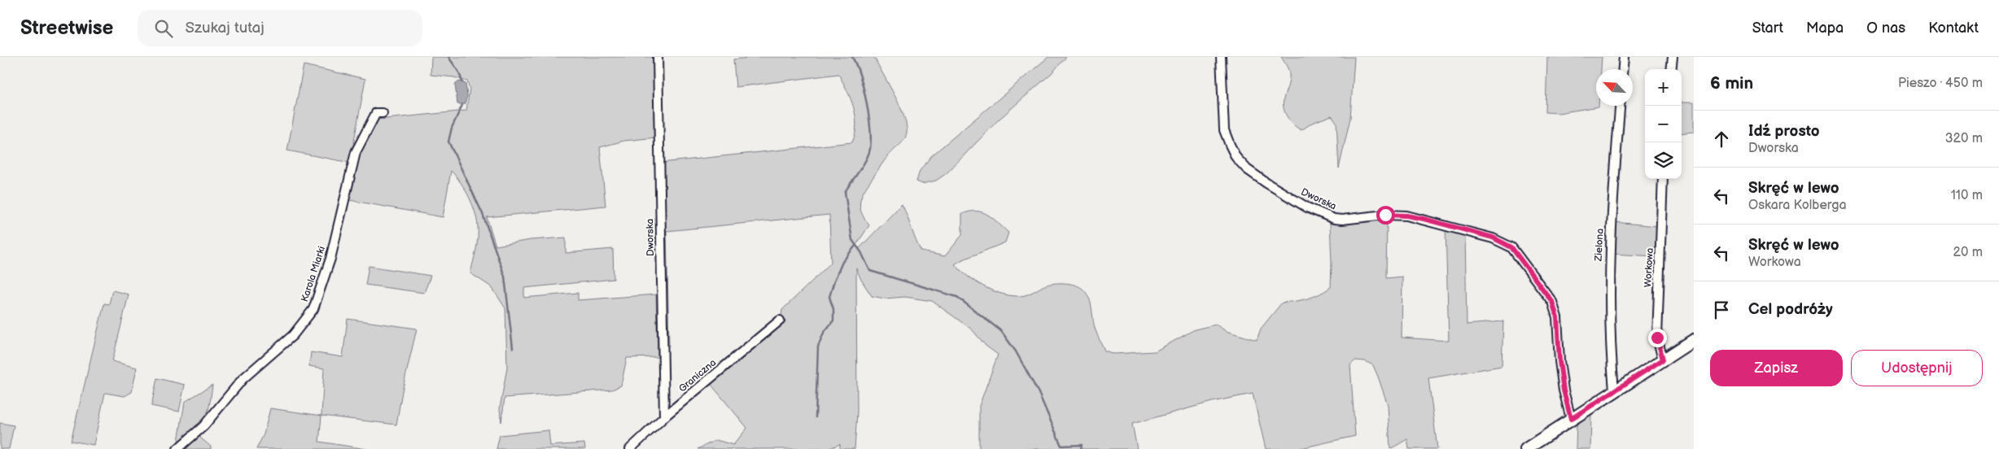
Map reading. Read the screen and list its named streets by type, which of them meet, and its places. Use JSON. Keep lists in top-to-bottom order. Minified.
{"streets":{"street":["Dworska","Zielona","Workowa","Karola Miarki","Graniczna"]},"crossings":[["Dworska","Graniczna"]],"north":"top left","page":{"header":"Streetwise","search":"Szukaj tutaj","nav":["Start","Mapa","O nas","Kontakt"],"heading":["6 min","Pieszo · 450 m"],"map_buttons":["+","−"],"list":[["Idź prosto","Dworska","320 m"],["Skręć w lewo","Oskara Kolberga","110 m"],["Skręć w lewo","Workowa","20 m"],"Cel podróży"],"buttons":["Zapisz","Udostępnij"]}}
